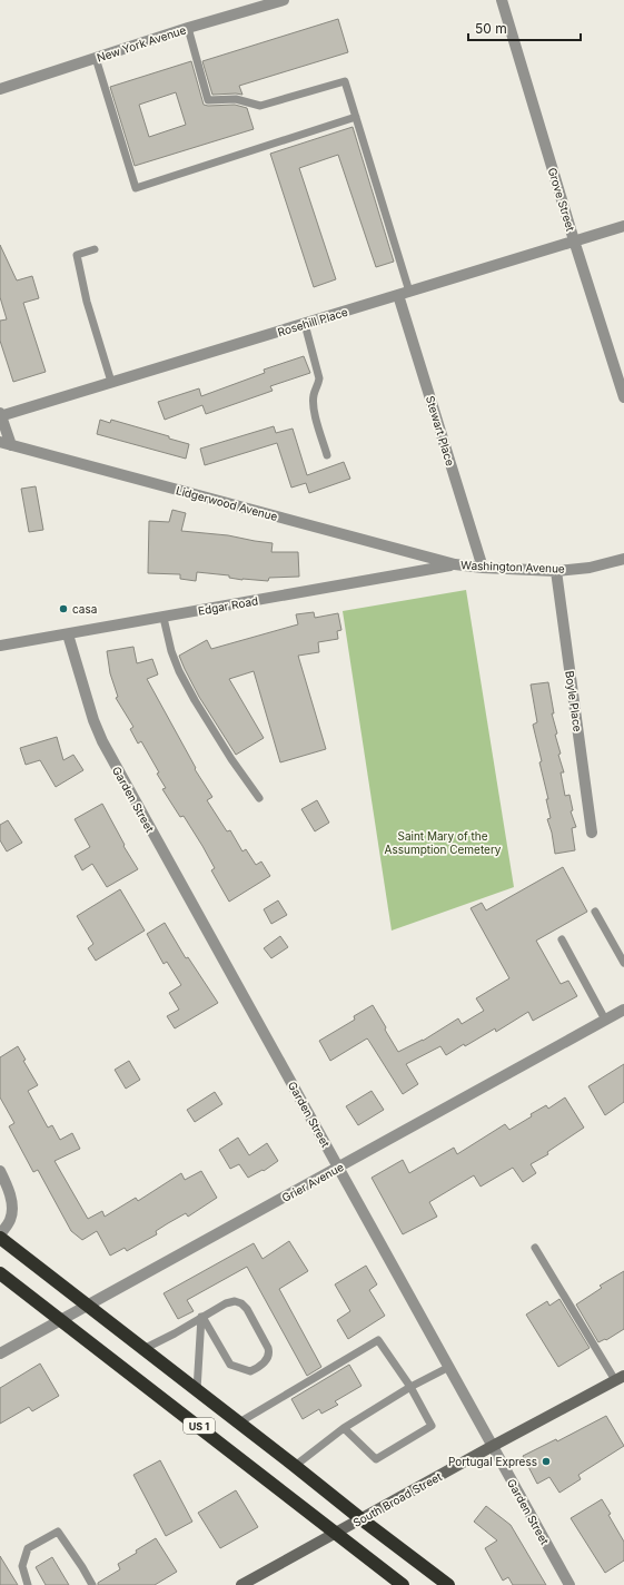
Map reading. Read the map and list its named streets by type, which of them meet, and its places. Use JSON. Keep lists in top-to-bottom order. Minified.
{"streets":{"highway":["US 1"],"street":["New York Avenue","Grove Street","Rosehill Place","Stewart Place","Lidgerwood Avenue","Washington Avenue","Edgar Road","Boyle Place","Garden Street","Grier Avenue","South Broad Street"]},"crossings":[["Grove Street","Rosehill Place"],["Rosehill Place","Stewart Place"],["Stewart Place","Washington Avenue"],["Lidgerwood Avenue","Washington Avenue"],["Lidgerwood Avenue","Edgar Road"],["Washington Avenue","Edgar Road"],["Washington Avenue","Boyle Place"],["Edgar Road","Garden Street"],["Garden Street","Grier Avenue"],["Garden Street","South Broad Street"],["Grier Avenue","US 1"],["US 1","South Broad Street"]],"parks":["Saint Mary of the Assumption Cemetery"],"places":["casa","Portugal Express"],"scale_bar":"50 m"}
